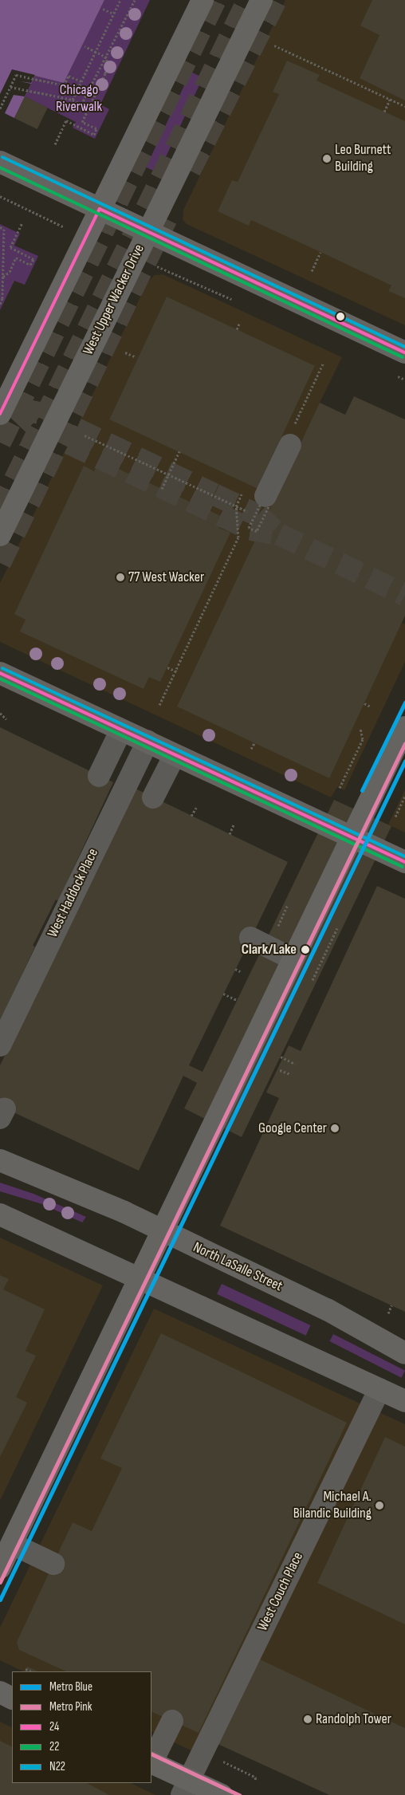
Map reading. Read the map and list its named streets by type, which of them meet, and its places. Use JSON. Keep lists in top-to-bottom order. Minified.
{"streets":{"main road":["West Upper Wacker Drive","North LaSalle Street"],"lane":["West Haddock Place","West Couch Place"]},"parks":["Chicago Riverwalk"],"places":["Leo Burnett Building","77 West Wacker","Clark/Lake","Google Center","Michael A. Bilandic Building","Randolph Tower"],"lines":["transit line N22","transit line 22","transit line 24","metro line Blue","metro line Pink"],"legend":["Metro Blue","Metro Pink","24","22","N22"]}
